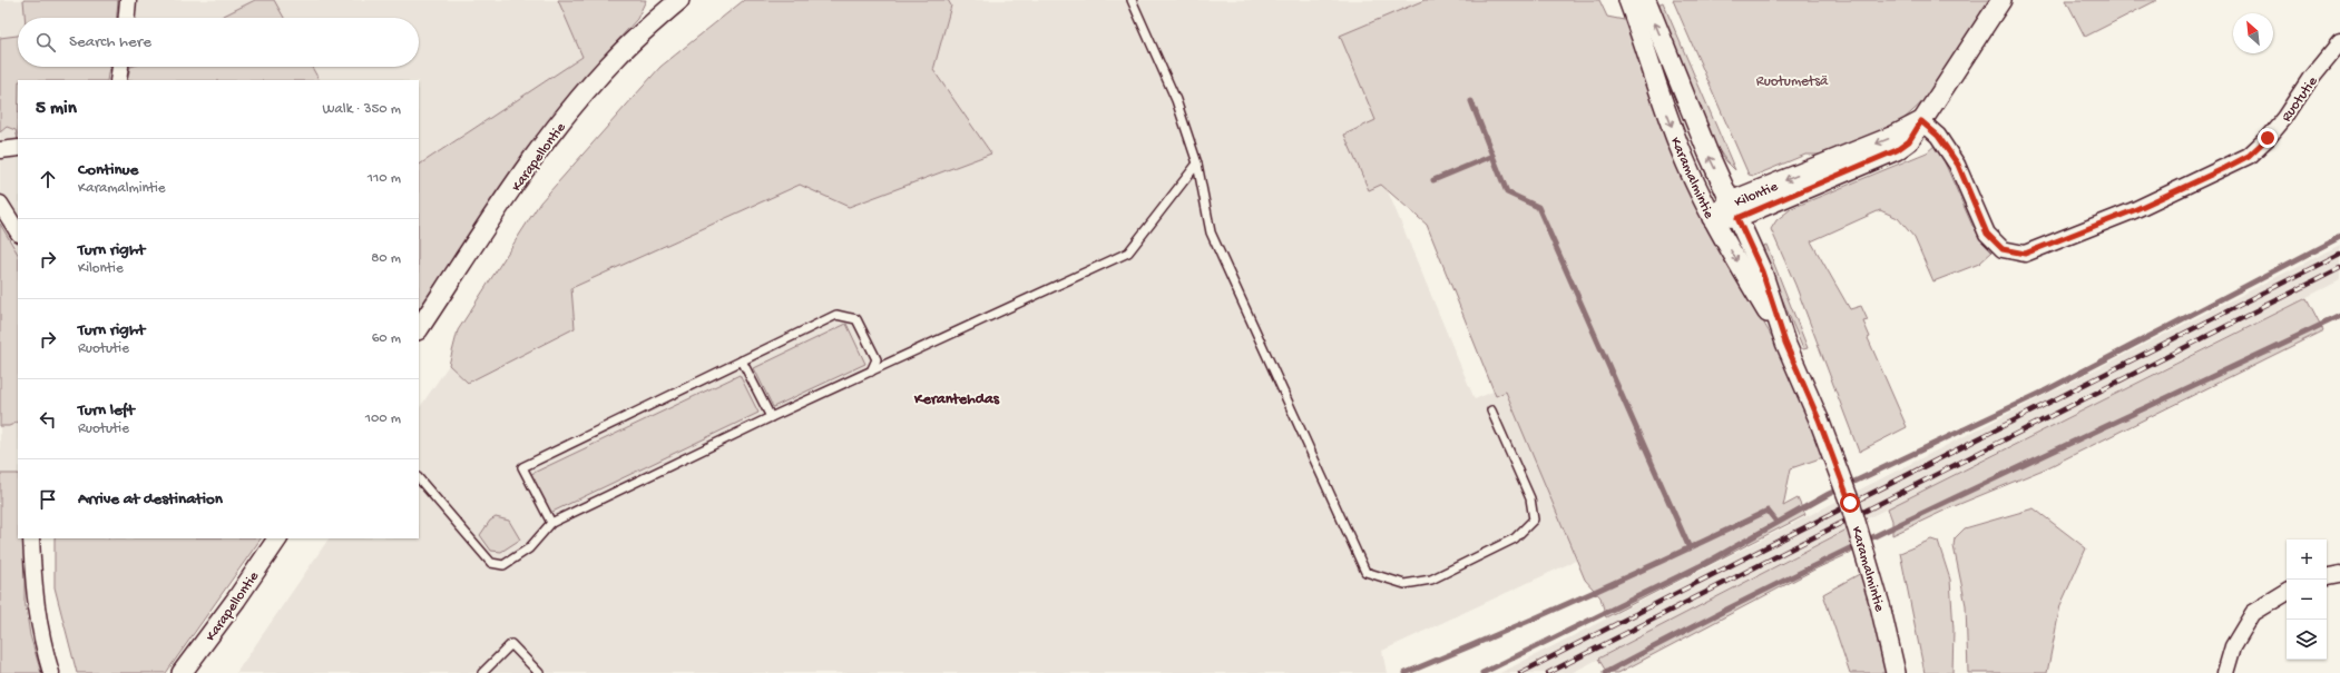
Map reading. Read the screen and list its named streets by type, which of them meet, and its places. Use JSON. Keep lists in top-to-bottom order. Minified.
{"streets":{"street":["Ruotutie","Karapellontie","Karamalmintie","Kilontie"]},"crossings":[["Ruotutie","Kilontie"],["Karamalmintie","Kilontie"]],"districts":["Kerantehdas"],"parks":["Ruotumetsä"],"north":"top left","page":{"search":"Search here","heading":["5 min","Walk · 350 m"],"list":[["Continue","Karamalmintie","110 m"],["Turn right","Kilontie","80 m"],["Turn right","Ruotutie","60 m"],["Turn left","Ruotutie","100 m"],"Arrive at destination"],"map_buttons":["+","−"]}}
